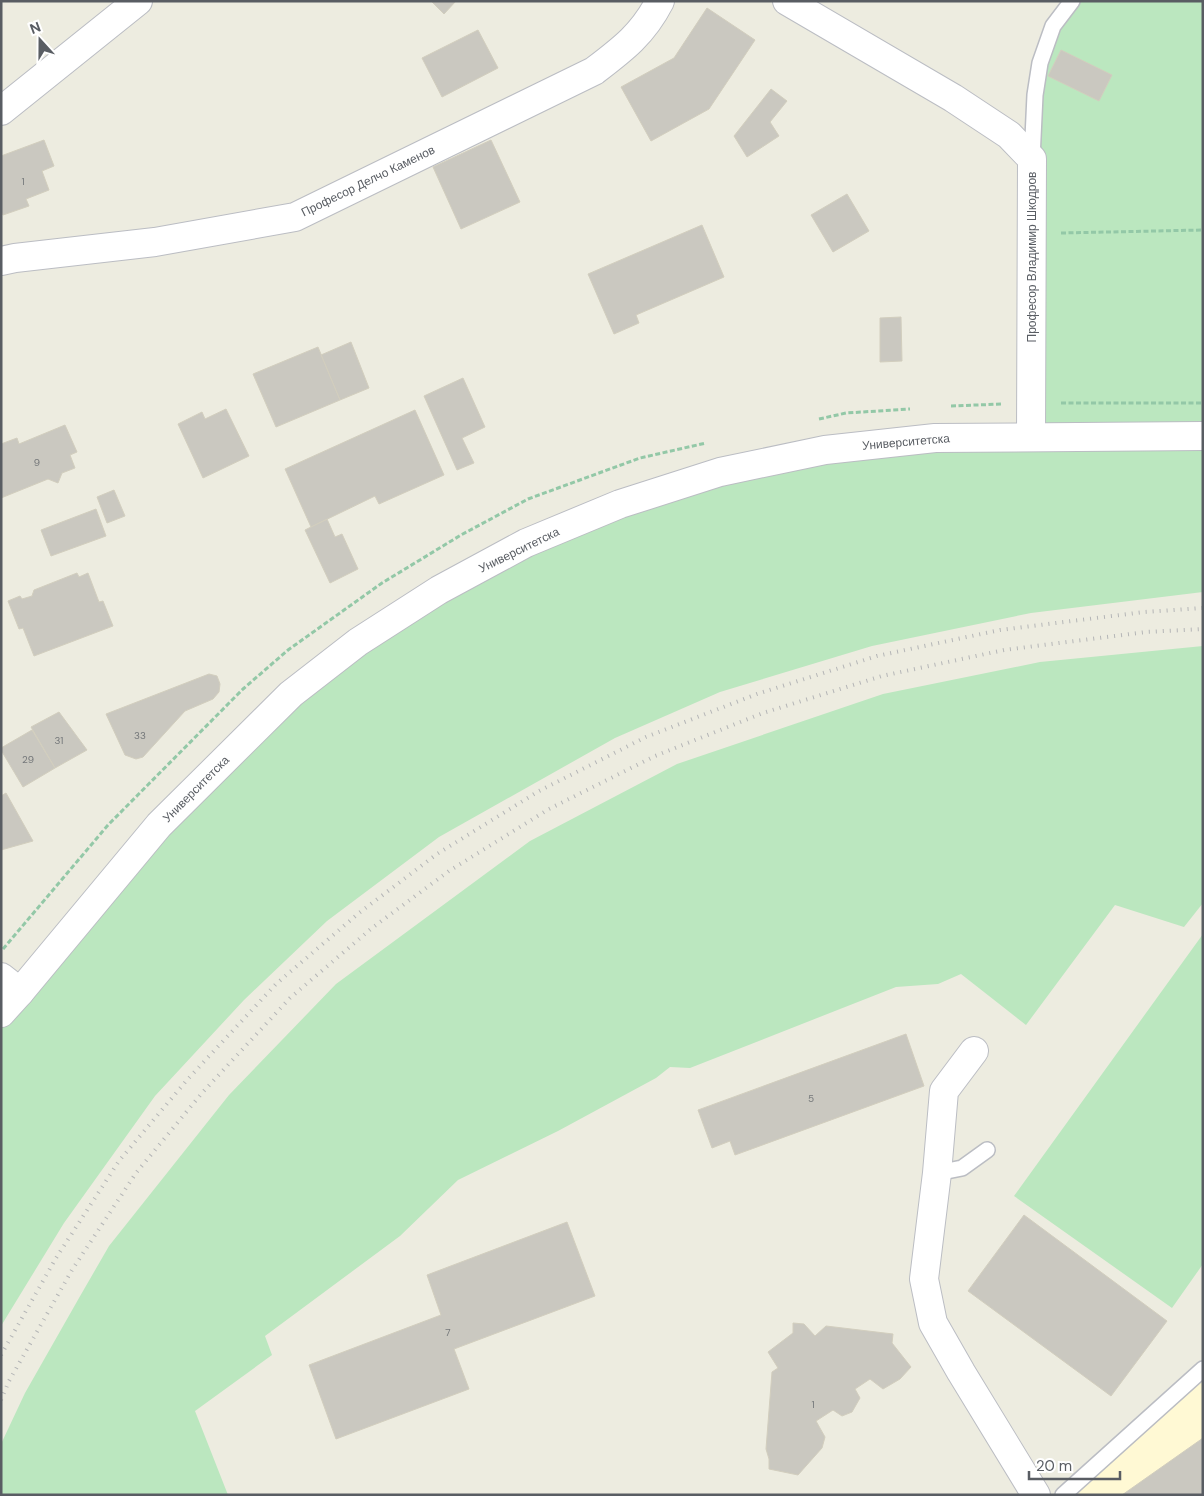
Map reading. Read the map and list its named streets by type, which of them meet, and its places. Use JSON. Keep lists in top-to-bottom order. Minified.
{"streets":{"street":["Професор Делчо Каменов","Професор Владимир Шкодров","Университетска"]},"crossings":[["Професор Владимир Шкодров","Университетска"]],"house_numbers":["1","9","33","31","29","5","7","1"],"scale_bar":"20 m","north":"top"}
